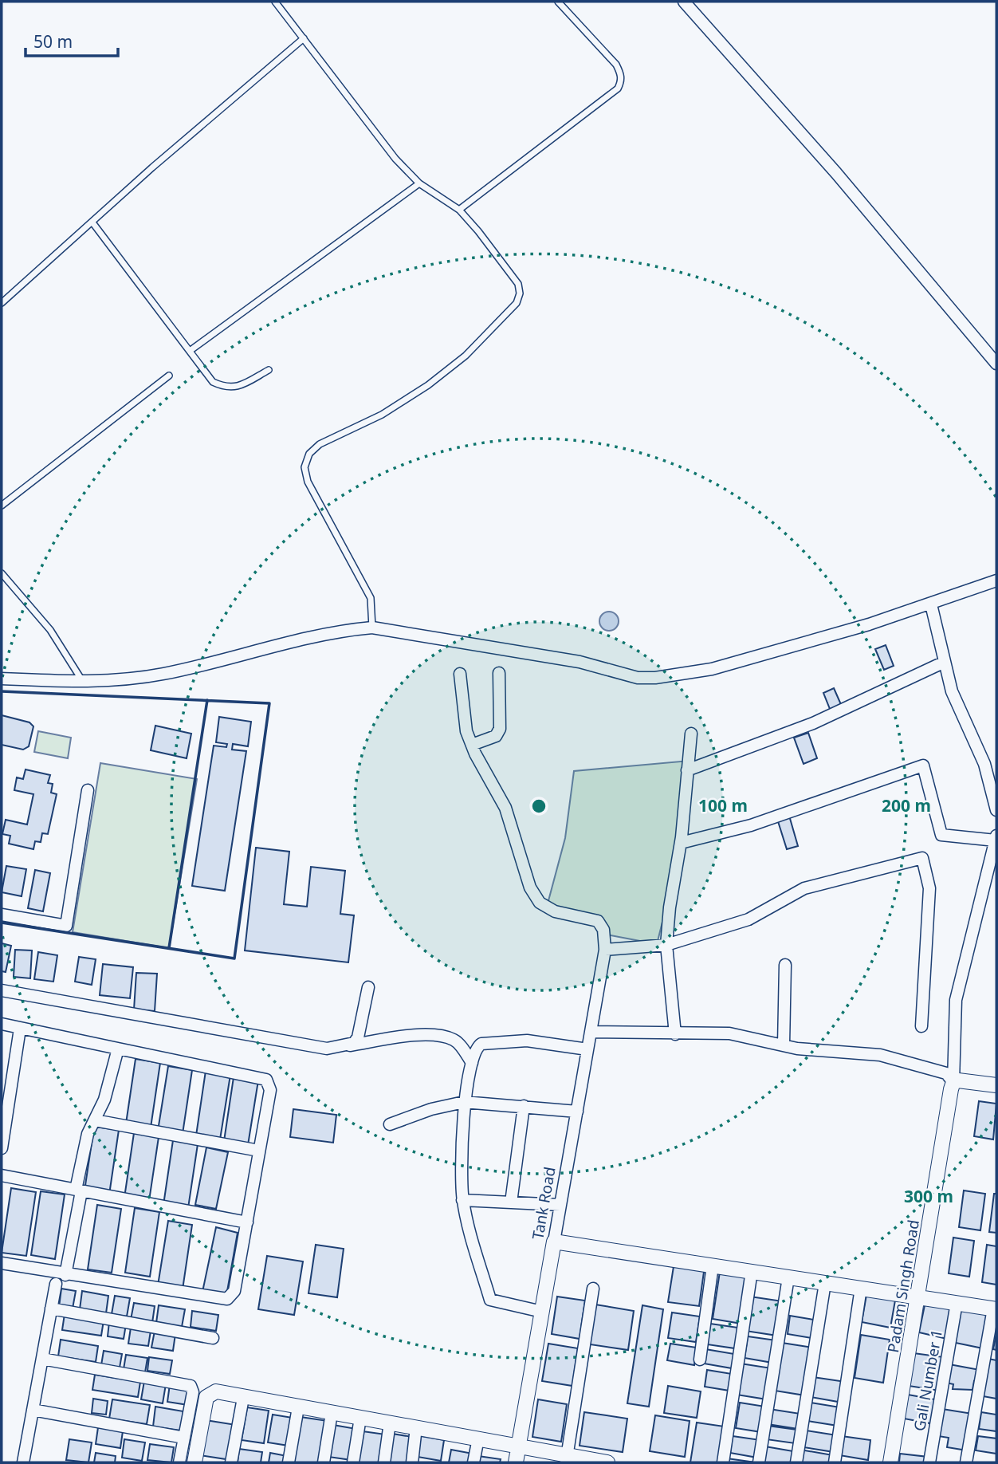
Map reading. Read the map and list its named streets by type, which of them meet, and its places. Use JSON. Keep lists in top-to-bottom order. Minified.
{"streets":{"street":["Tank Road","Padam Singh Road","Gali Number 1"]},"scale_bar":"50 m","rings":["100 m","200 m","300 m"]}
